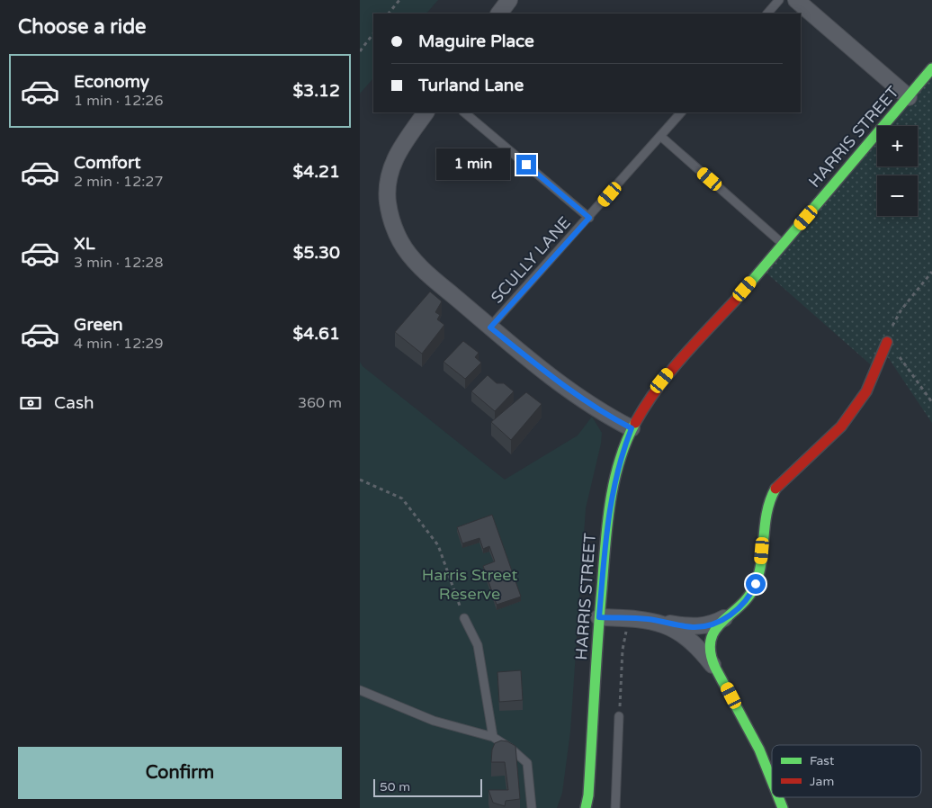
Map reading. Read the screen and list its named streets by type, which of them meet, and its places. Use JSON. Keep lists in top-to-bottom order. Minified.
{"streets":{"street":["HARRIS STREET"],"lane":["SCULLY LANE"]},"parks":["Harris Street Reserve"],"legend":["Fast","Jam"],"scale_bar":"50 m","page":{"heading":"Choose a ride","banner":["Maguire Place","Turland Lane"],"list":[{"name":"Economy","note":"1 min · 12:26","value":"$3.12"},{"name":"Comfort","note":"2 min · 12:27","value":"$4.21"},{"name":"XL","note":"3 min · 12:28","value":"$5.30"},{"name":"Green","note":"4 min · 12:29","value":"$4.61"}],"map_buttons":["+","−"],"bubble":"1 min","pay":["Cash","360 m"],"buttons":"Confirm","scale":"50 m"}}
